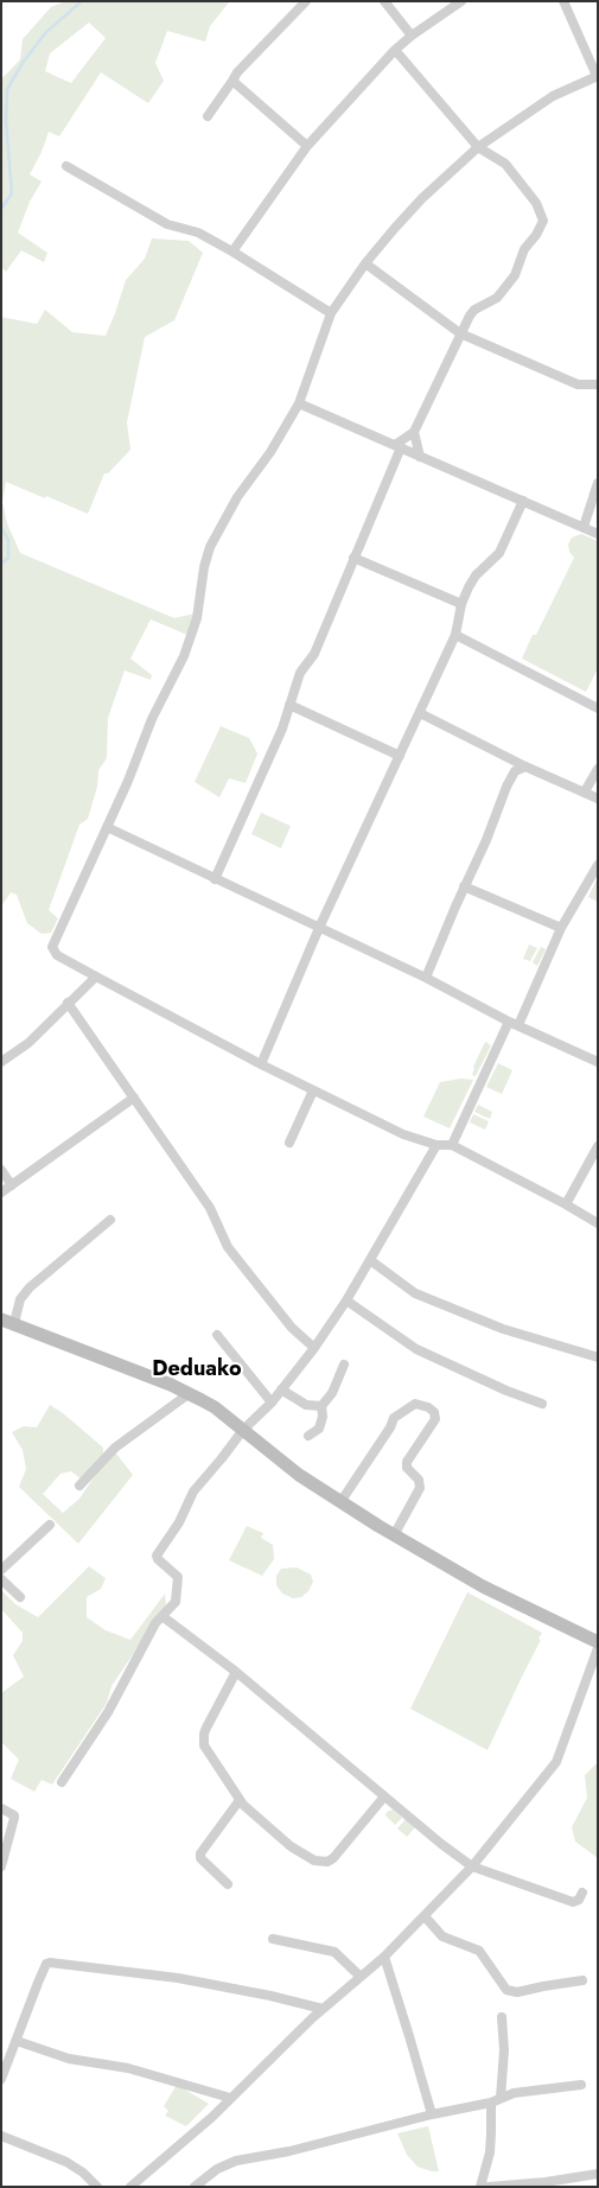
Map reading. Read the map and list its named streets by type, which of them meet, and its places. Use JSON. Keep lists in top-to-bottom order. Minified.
{"districts":["Deduako"]}
